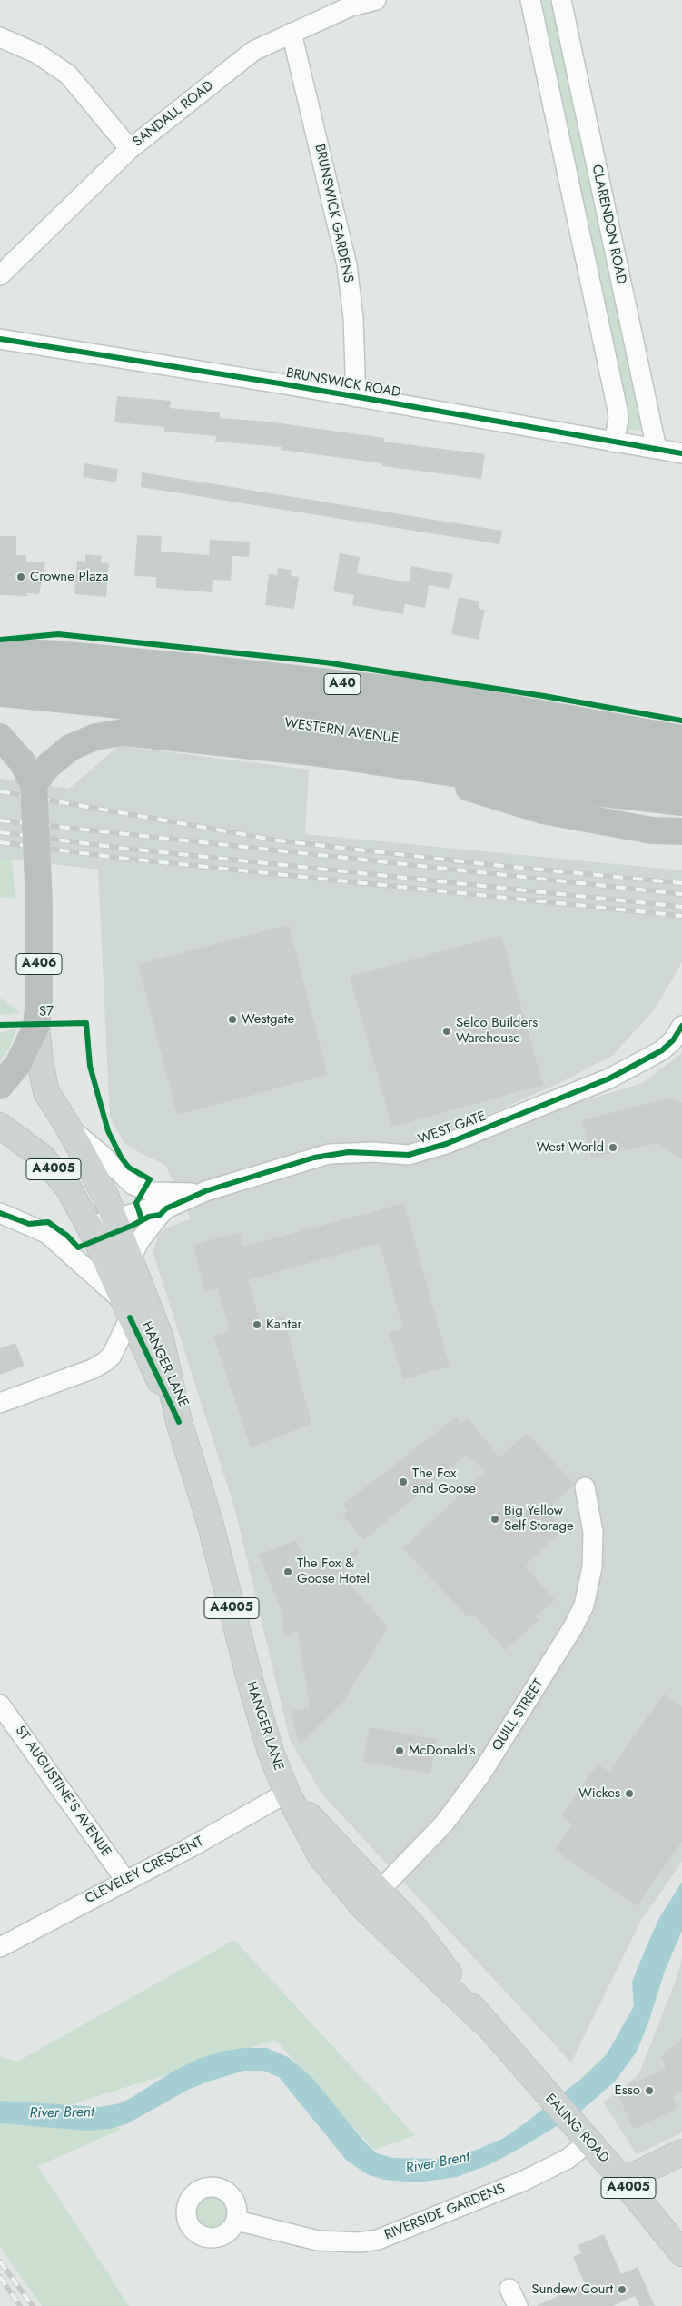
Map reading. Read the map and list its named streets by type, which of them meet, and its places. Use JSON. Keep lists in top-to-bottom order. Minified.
{"streets":{"highway":["A40","WESTERN AVENUE","A406"],"main road":["A4005","HANGER LANE","EALING ROAD"],"street":["SANDALL ROAD","BRUNSWICK GARDENS","CLARENDON ROAD","BRUNSWICK ROAD","WEST GATE","QUILL STREET","ST AUGUSTINE'S AVENUE","CLEVELEY CRESCENT","RIVERSIDE GARDENS"],"cycle path":["S7"]},"crossings":[["SANDALL ROAD","BRUNSWICK GARDENS"],["BRUNSWICK GARDENS","BRUNSWICK ROAD"],["CLARENDON ROAD","BRUNSWICK ROAD"],["A406","HANGER LANE"],["WEST GATE","HANGER LANE"],["HANGER LANE","QUILL STREET"],["HANGER LANE","CLEVELEY CRESCENT"],["HANGER LANE","EALING ROAD"],["ST AUGUSTINE'S AVENUE","CLEVELEY CRESCENT"],["EALING ROAD","RIVERSIDE GARDENS"]],"water":["River Brent"],"places":["Crowne Plaza","Westgate","Selco Builders Warehouse","West World","Kantar","The Fox and Goose","Big Yellow Self Storage","The Fox & Goose Hotel","McDonald's","Wickes","Esso","Sundew Court"]}
